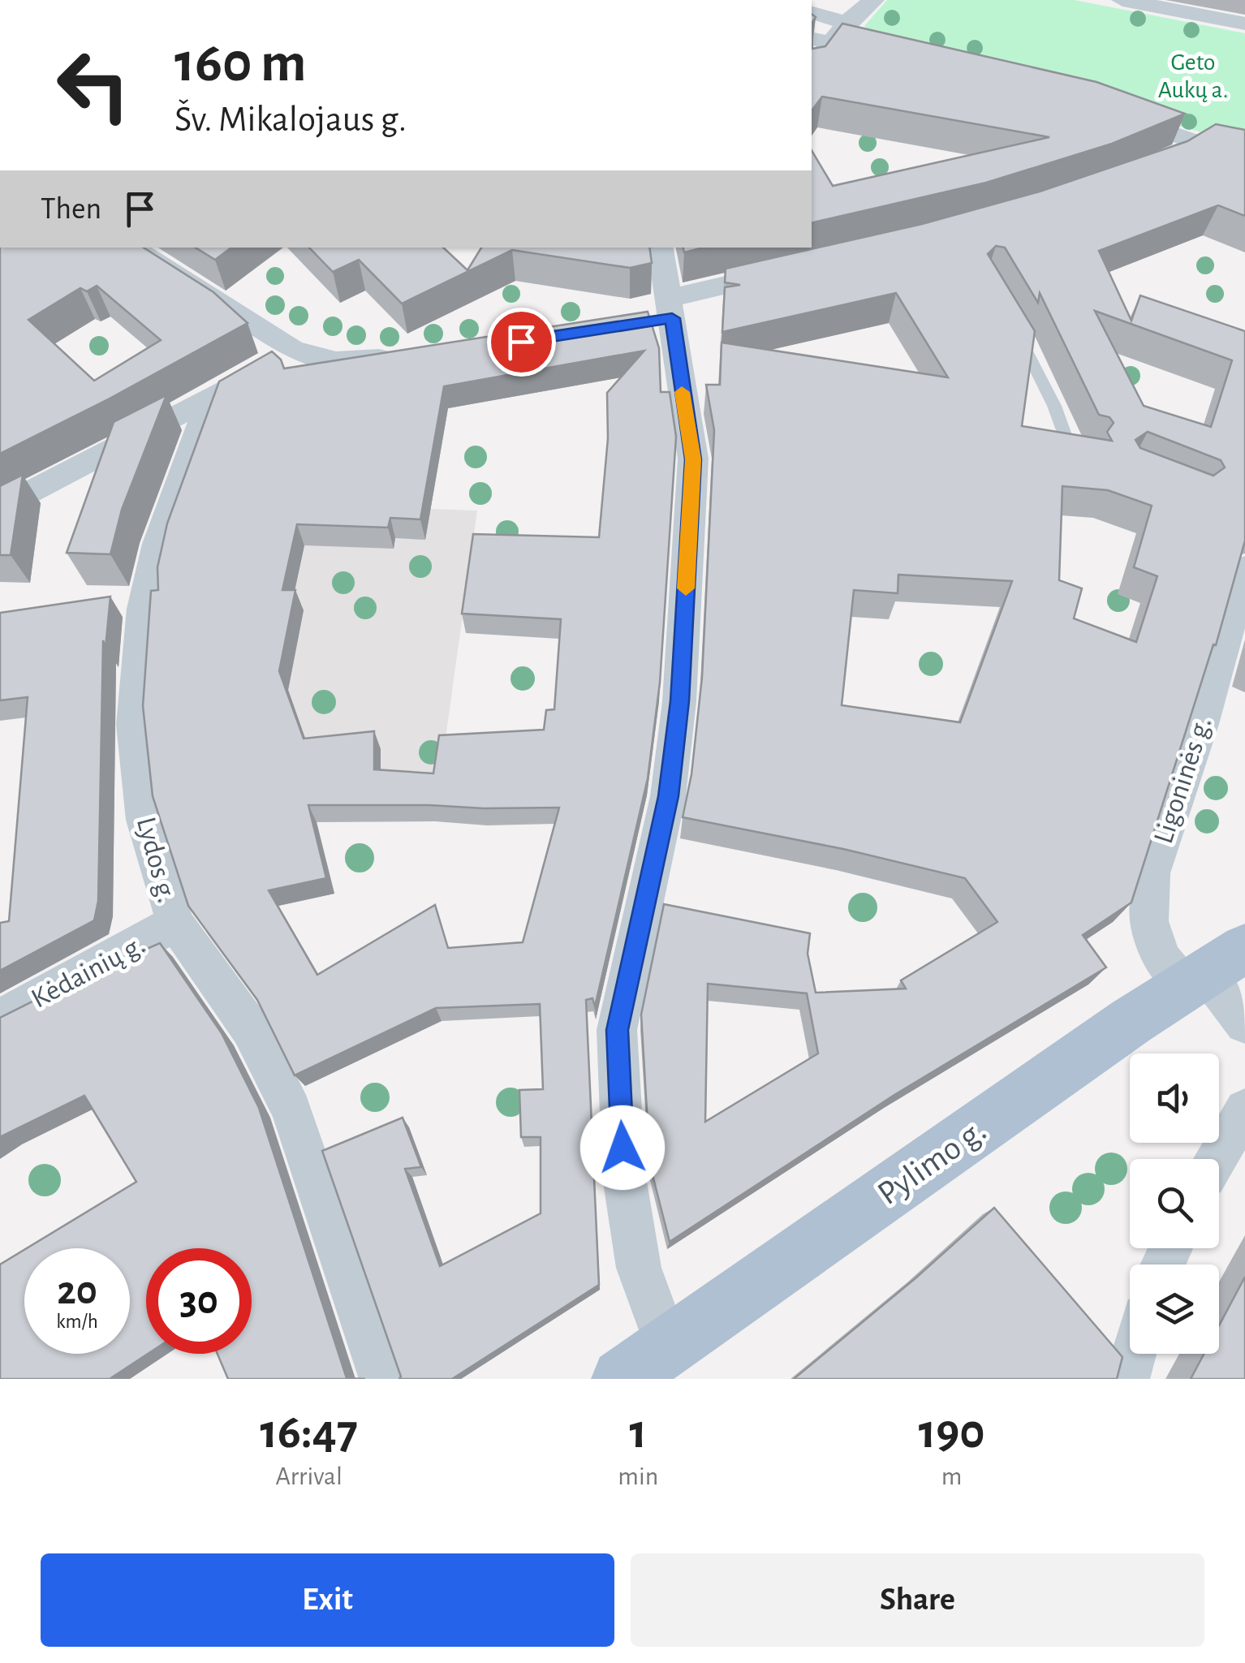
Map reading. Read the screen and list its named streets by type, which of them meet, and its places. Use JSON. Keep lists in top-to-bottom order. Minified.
{"streets":{"main road":["Pylimo g."],"street":["Ligoninės g.","Lydos g.","Kėdainių g."]},"crossings":[["Ligoninės g.","Pylimo g."],["Lydos g.","Kėdainių g."]],"parks":["Geto Aukų a."],"page":{"turn":["160 m","Šv. Mikalojaus g."],"then":"Then","speed":"20 km/h","limit":"30","eta":["16:47","Arrival","1","min","190","m"],"buttons":["Exit","Share"]}}
